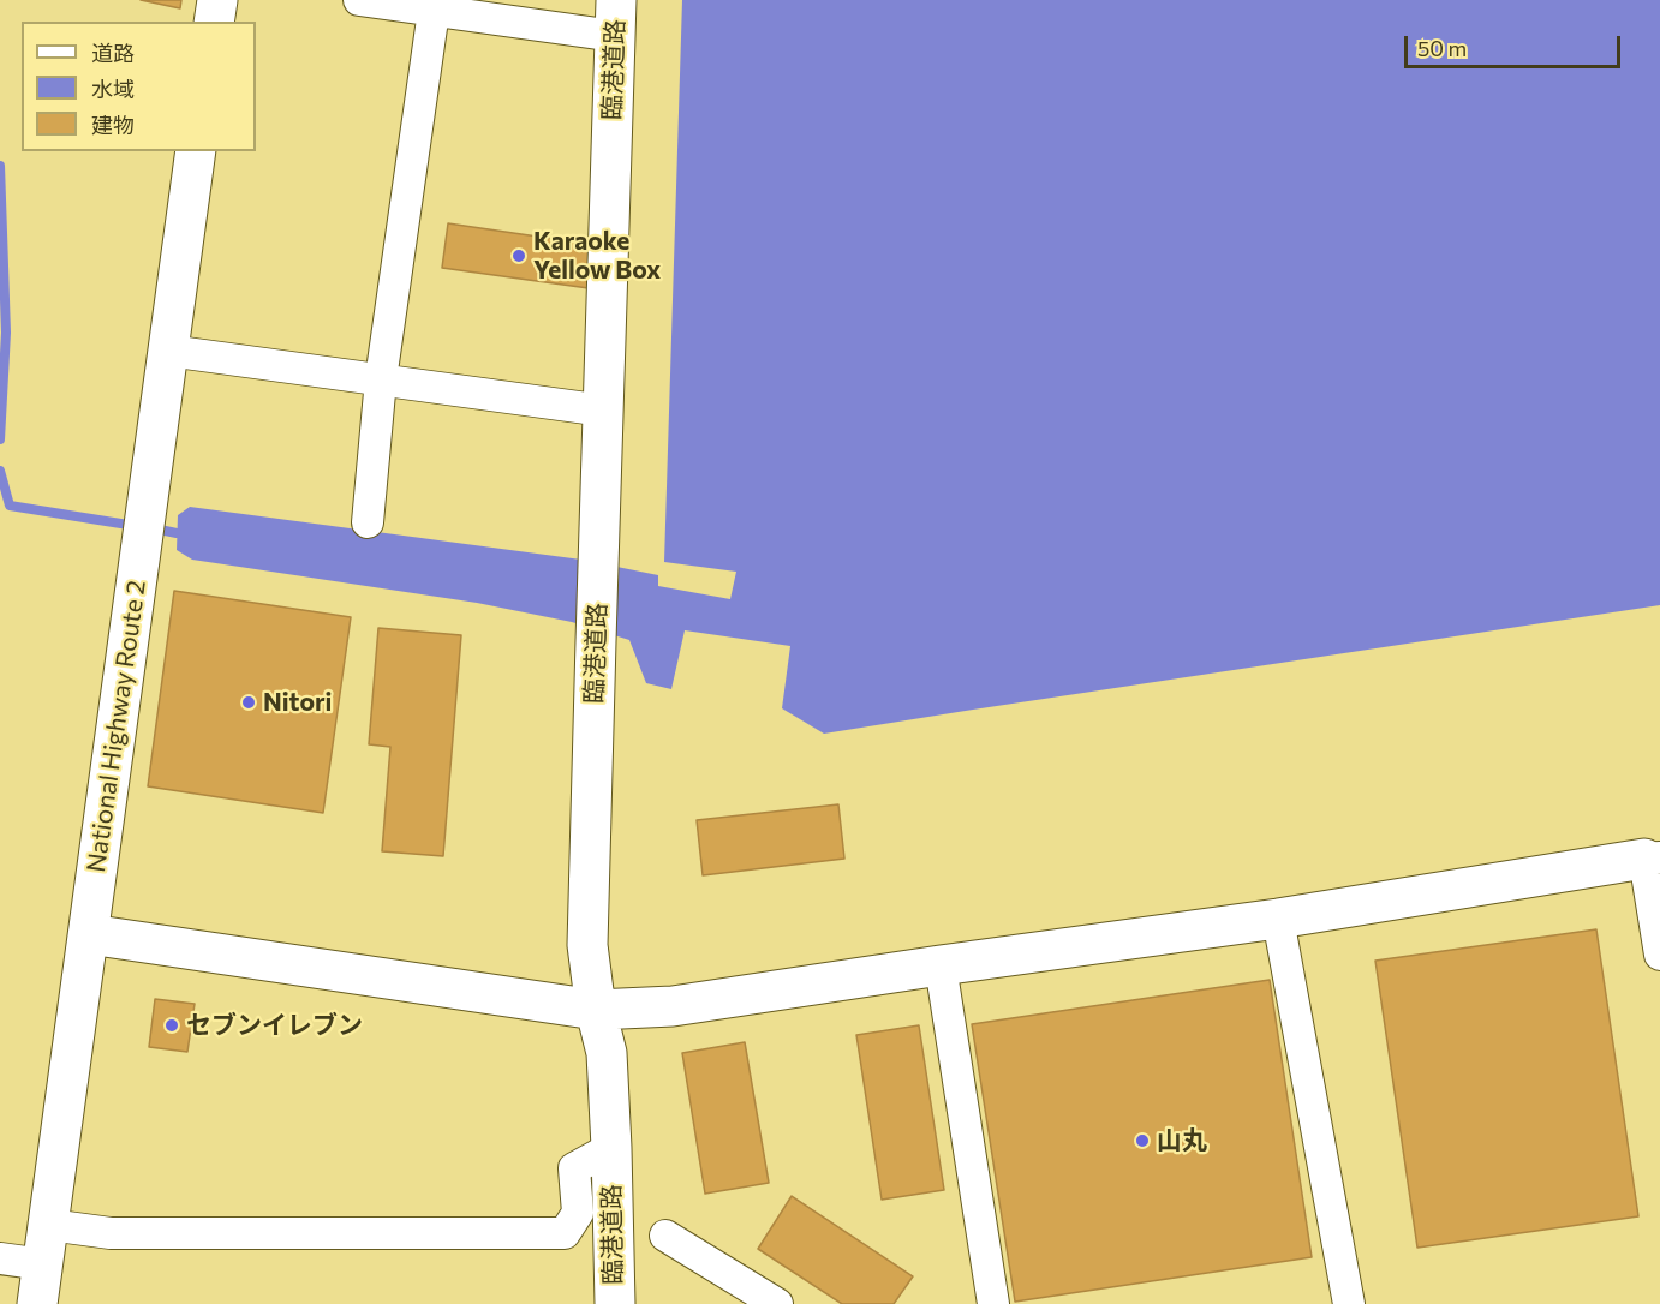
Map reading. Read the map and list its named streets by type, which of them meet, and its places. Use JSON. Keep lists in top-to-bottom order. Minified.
{"streets":{"main road":["臨港道路","National Highway Route 2"]},"places":["Karaoke Yellow Box","Nitori","セブンイレブン","山丸"],"legend":["道路","水域","建物"],"scale_bar":"50 m"}
